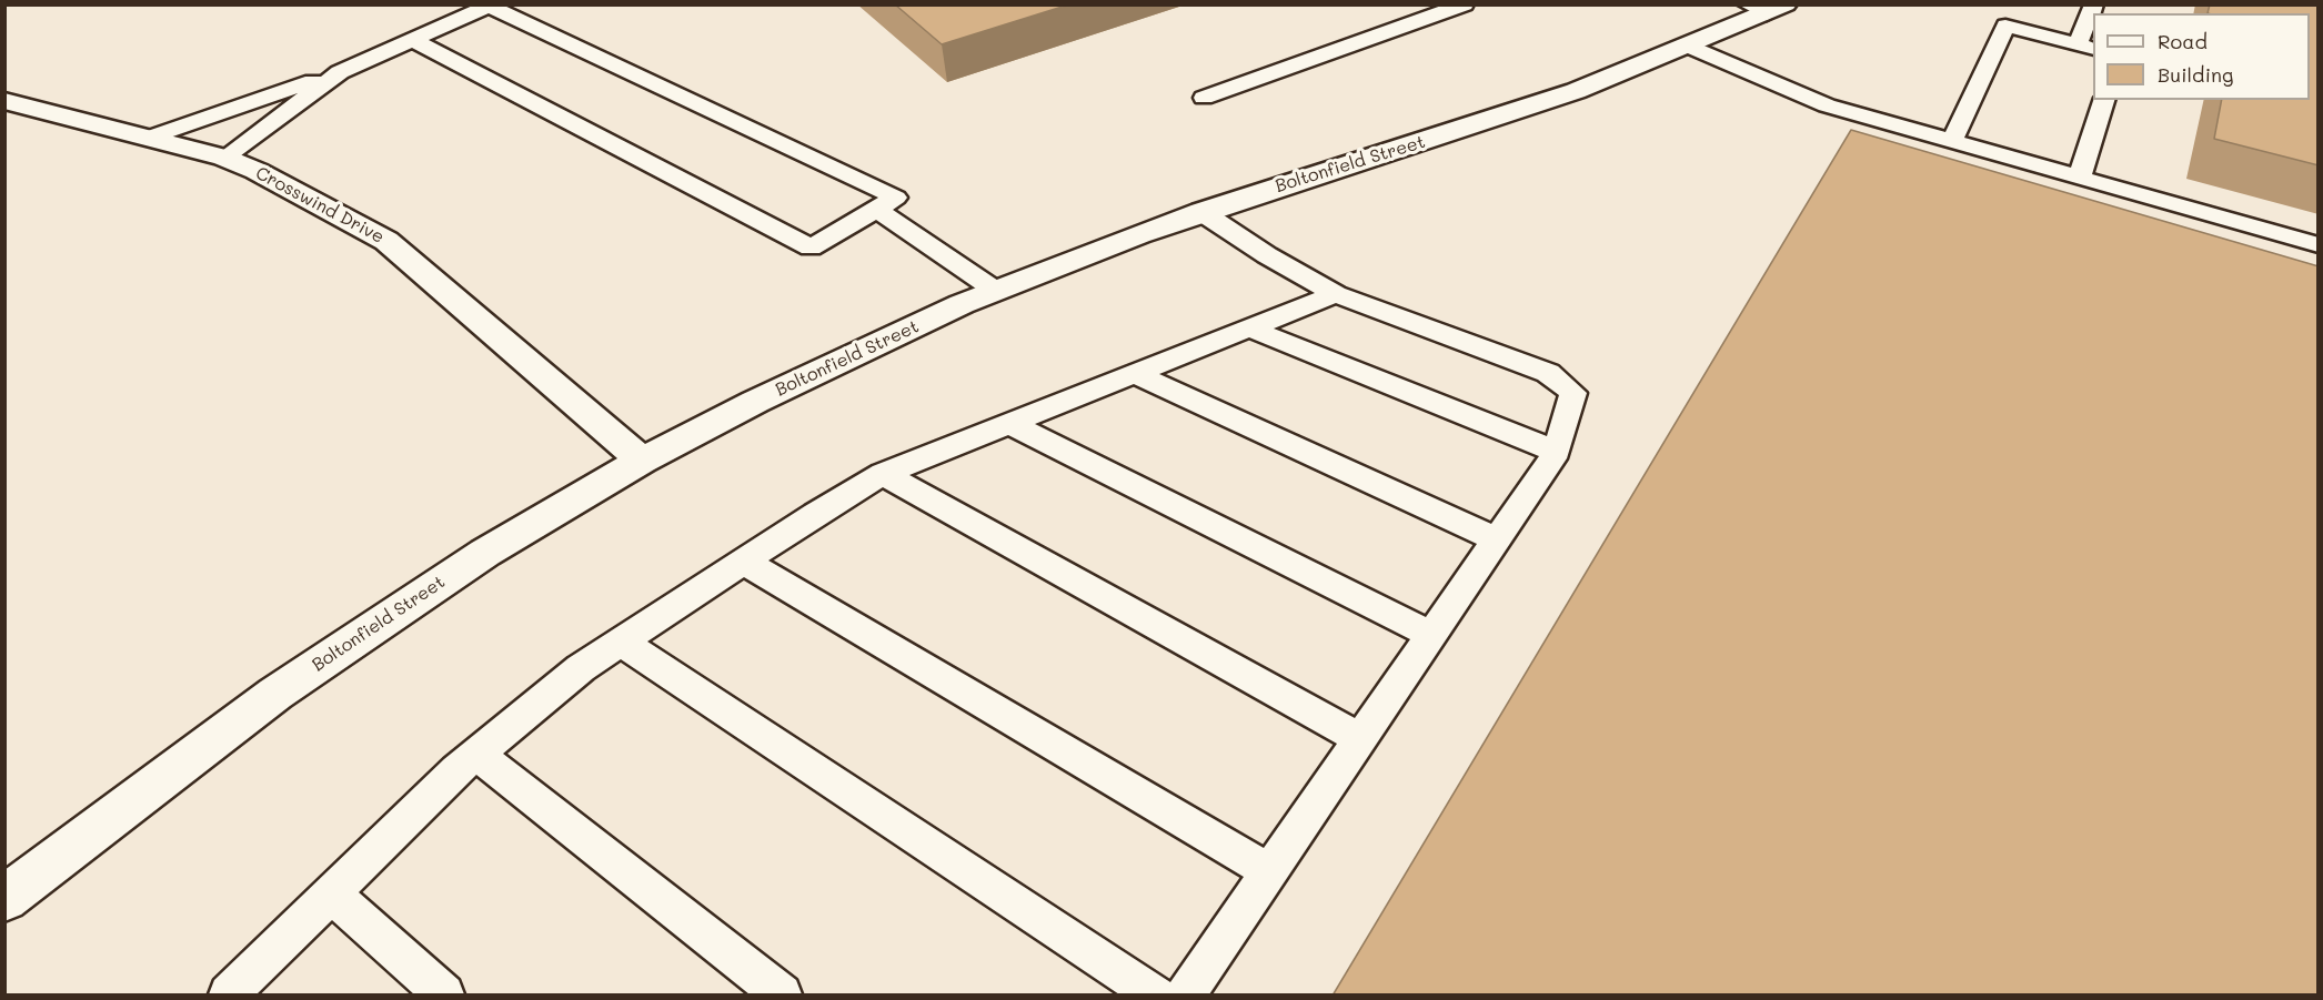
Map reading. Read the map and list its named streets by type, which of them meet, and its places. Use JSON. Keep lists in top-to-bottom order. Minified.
{"streets":{"street":["Boltonfield Street","Crosswind Drive"]},"crossings":[["Boltonfield Street","Crosswind Drive"]],"legend":["Road","Building"]}
